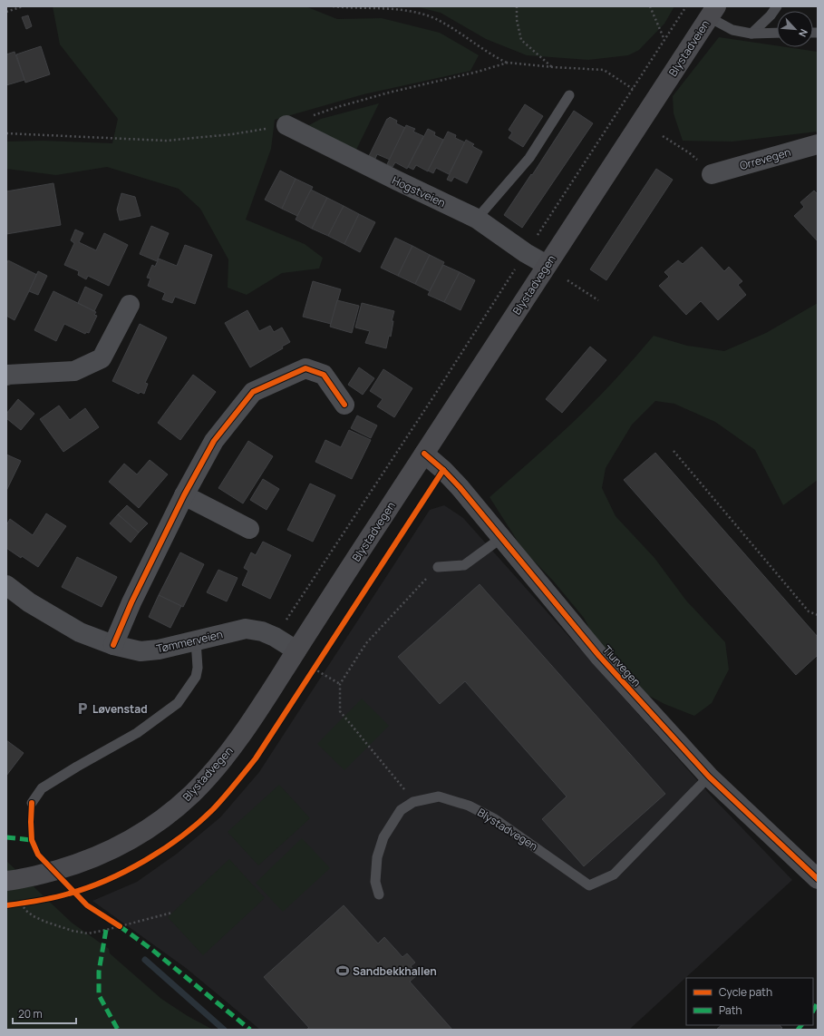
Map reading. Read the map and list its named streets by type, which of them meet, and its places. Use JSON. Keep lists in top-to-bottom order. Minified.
{"streets":{"main road":["Blystadveien","Blystadvegen"],"street":["Orrevegen","Hogstveien","Tømmerveien","Tiurvegen"]},"crossings":[["Blystadveien","Blystadvegen"],["Hogstveien","Blystadvegen"],["Blystadvegen","Tømmerveien"],["Blystadvegen","Tiurvegen"]],"places":{"parking":["Løvenstad"],"sports":["Sandbekkhallen"]},"legend":["Cycle path","Path"],"scale_bar":"20 m","north":"bottom right"}
